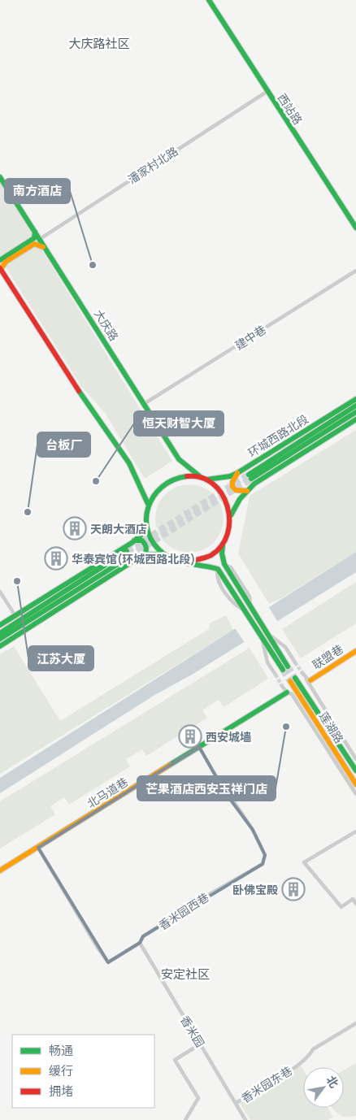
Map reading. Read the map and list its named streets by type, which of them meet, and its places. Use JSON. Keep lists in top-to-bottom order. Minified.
{"streets":{"main road":["西站路","大庆路","环城西路北段","联盟巷","莲湖路","北马道巷"],"street":["潘家村北路","建中巷","香米园西巷","香米园","香米园东巷"]},"crossings":[["西站路","潘家村北路"],["潘家村北路","大庆路"],["大庆路","建中巷"],["大庆路","环城西路北段"],["北马道巷","香米园西巷"],["香米园西巷","香米园"],["香米园","香米园东巷"]],"districts":["大庆路社区","安定社区"],"places":{"other":["南方酒店","恒天财智大厦","台板厂","江苏大厦","芒果酒店西安玉祥门店"],"building":["天朗大酒店","华泰宾馆(环城西路北段)","西安城墙","卧佛宝殿"]},"legend":["畅通","缓行","拥堵"],"north":"top right"}
